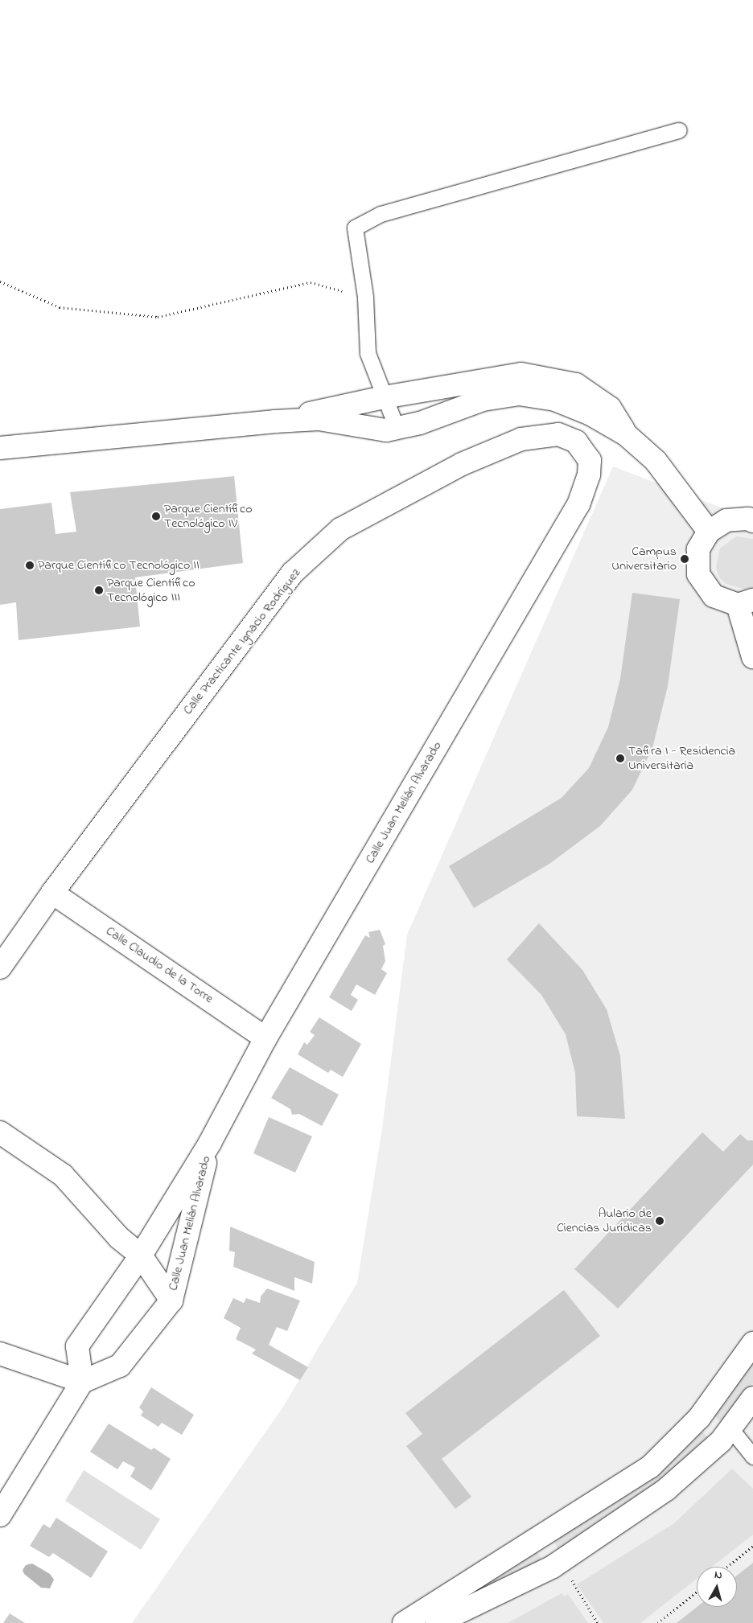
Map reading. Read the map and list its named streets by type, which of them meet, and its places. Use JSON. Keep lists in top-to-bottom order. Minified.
{"streets":{"street":["Calle Practicante Ignacio Rodríguez","Calle Juan Melián Alvarado","Calle Claudio de la Torre"]},"crossings":[["Calle Practicante Ignacio Rodríguez","Calle Juan Melián Alvarado"],["Calle Practicante Ignacio Rodríguez","Calle Claudio de la Torre"],["Calle Juan Melián Alvarado","Calle Claudio de la Torre"]],"places":["Parque Científico Tecnológico IV","Campus Universitario","Parque Científico Tecnológico II","Parque Científico Tecnológico III","Tafira I - Residencia Universitaria","Aulario de Ciencias Jurídicas"],"north":"top"}
